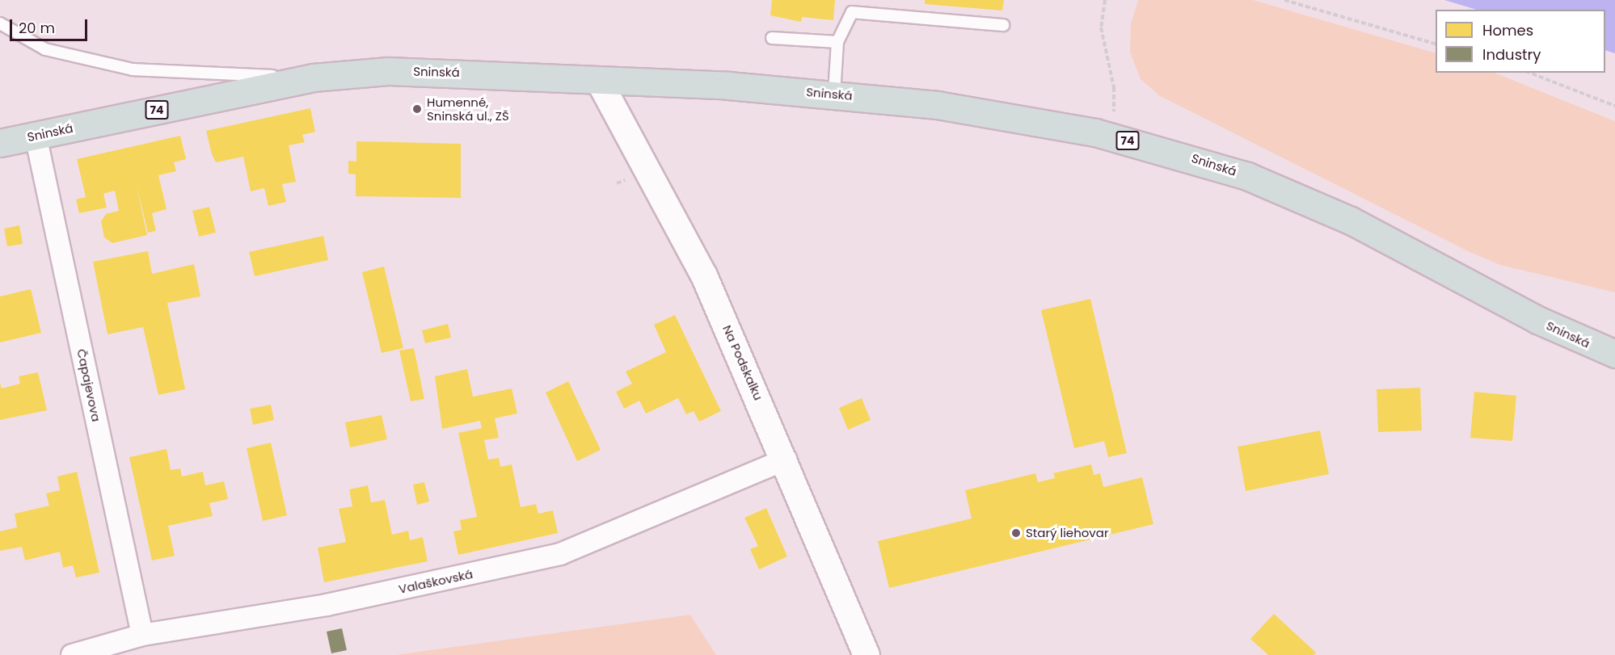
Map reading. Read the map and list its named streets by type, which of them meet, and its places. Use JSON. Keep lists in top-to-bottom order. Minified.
{"streets":{"main road":["Sninská","74"],"street":["Na Podskalku","Čapajevova","Valaškovská"]},"crossings":[["Sninská","Na Podskalku"],["Sninská","Čapajevova"],["Na Podskalku","Valaškovská"],["Čapajevova","Valaškovská"]],"places":["Humenné, Sninská ul., ZŠ","Starý liehovar"],"legend":["Homes","Industry"],"scale_bar":"20 m"}
